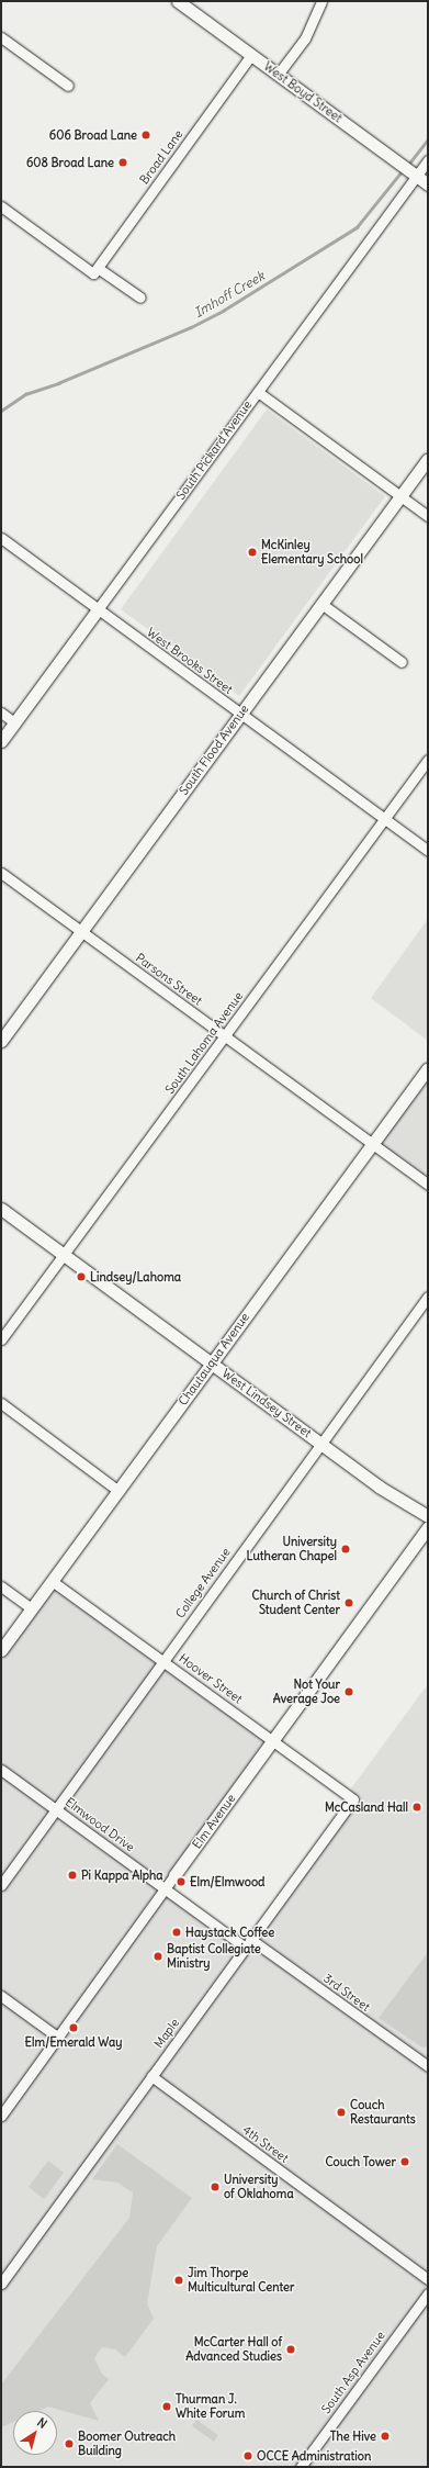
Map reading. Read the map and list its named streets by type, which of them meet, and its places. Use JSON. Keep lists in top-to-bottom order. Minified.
{"streets":{"street":["West Boyd Street","Broad Lane","South Pickard Avenue","West Brooks Street","South Flood Avenue","Parsons Street","South Lahoma Avenue","Chautauqua Avenue","West Lindsey Street","College Avenue","Hoover Street","Elm Avenue","Elmwood Drive","3rd Street","Maple","4th Street","South Asp Avenue"]},"crossings":[["West Boyd Street","Broad Lane"],["West Boyd Street","South Pickard Avenue"],["South Pickard Avenue","West Brooks Street"],["West Brooks Street","South Flood Avenue"],["West Brooks Street","South Lahoma Avenue"],["South Flood Avenue","Parsons Street"],["Parsons Street","South Lahoma Avenue"],["Parsons Street","Chautauqua Avenue"],["South Lahoma Avenue","West Lindsey Street"],["Chautauqua Avenue","West Lindsey Street"],["Chautauqua Avenue","Hoover Street"],["West Lindsey Street","College Avenue"],["College Avenue","Hoover Street"],["College Avenue","Elmwood Drive"],["Hoover Street","Elm Avenue"],["Hoover Street","Maple"],["Elm Avenue","Elmwood Drive"],["Elmwood Drive","3rd Street"],["3rd Street","Maple"],["Maple","4th Street"]],"water":["Imhoff Creek"],"places":["606 Broad Lane","608 Broad Lane","McKinley Elementary School","Lindsey/Lahoma","University Lutheran Chapel","Church of Christ Student Center","Not Your Average Joe","McCasland Hall","Pi Kappa Alpha","Elm/Elmwood","Haystack Coffee","Baptist Collegiate Ministry","Elm/Emerald Way","Couch Restaurants","Couch Tower","University of Oklahoma","Jim Thorpe Multicultural Center","McCarter Hall of Advanced Studies","Thurman J. White Forum","The Hive","Boomer Outreach Building","OCCE Administration"],"north":"top right"}
